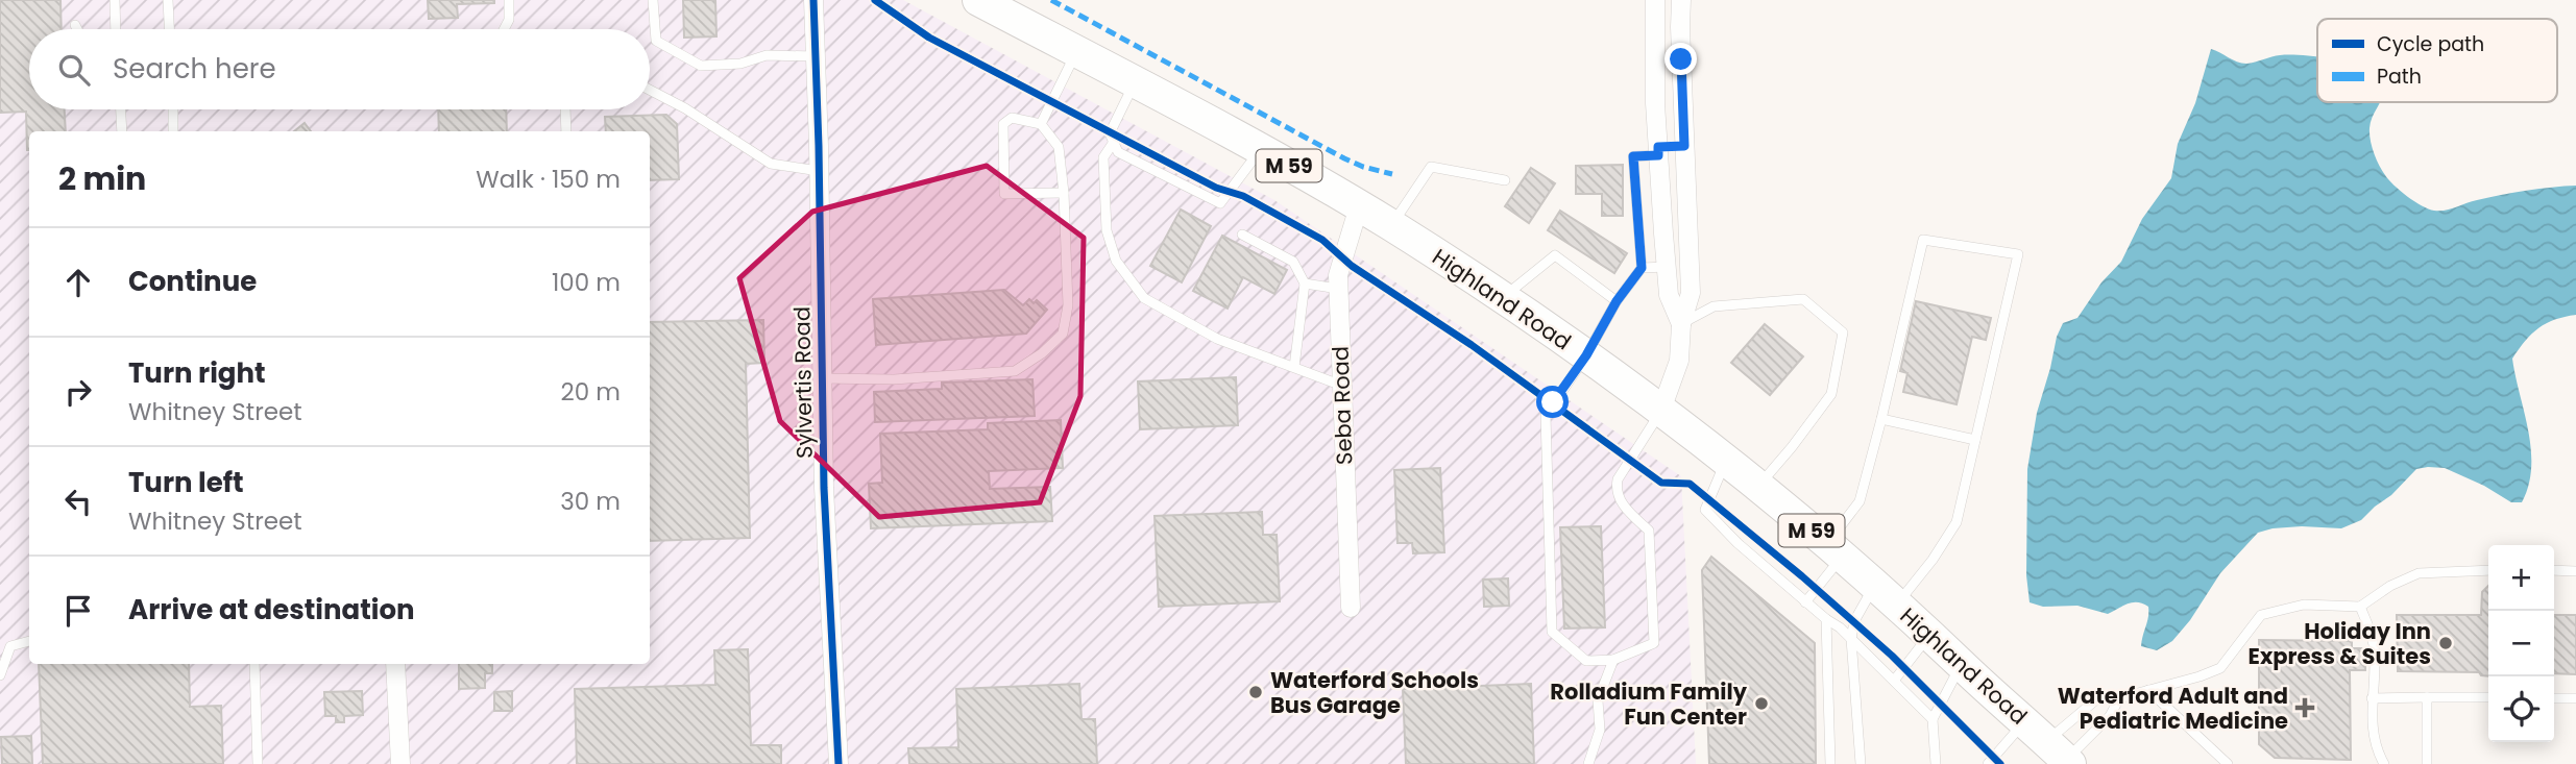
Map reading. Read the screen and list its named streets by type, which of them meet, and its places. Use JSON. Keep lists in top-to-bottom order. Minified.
{"streets":{"highway":["M 59","Highland Road"],"street":["Sylvertis Road","Seba Road"]},"crossings":[["Highland Road","Seba Road"]],"places":{"other":["Holiday Inn Express & Suites","Waterford Schools Bus Garage","Rolladium Family Fun Center"],"health":["Waterford Adult and Pediatric Medicine"]},"legend":["Cycle path","Path"],"page":{"search":"Search here","heading":["2 min","Walk · 150 m"],"list":[["Continue","100 m"],["Turn right","Whitney Street","20 m"],["Turn left","Whitney Street","30 m"],"Arrive at destination"],"map_buttons":["+","−"]}}
